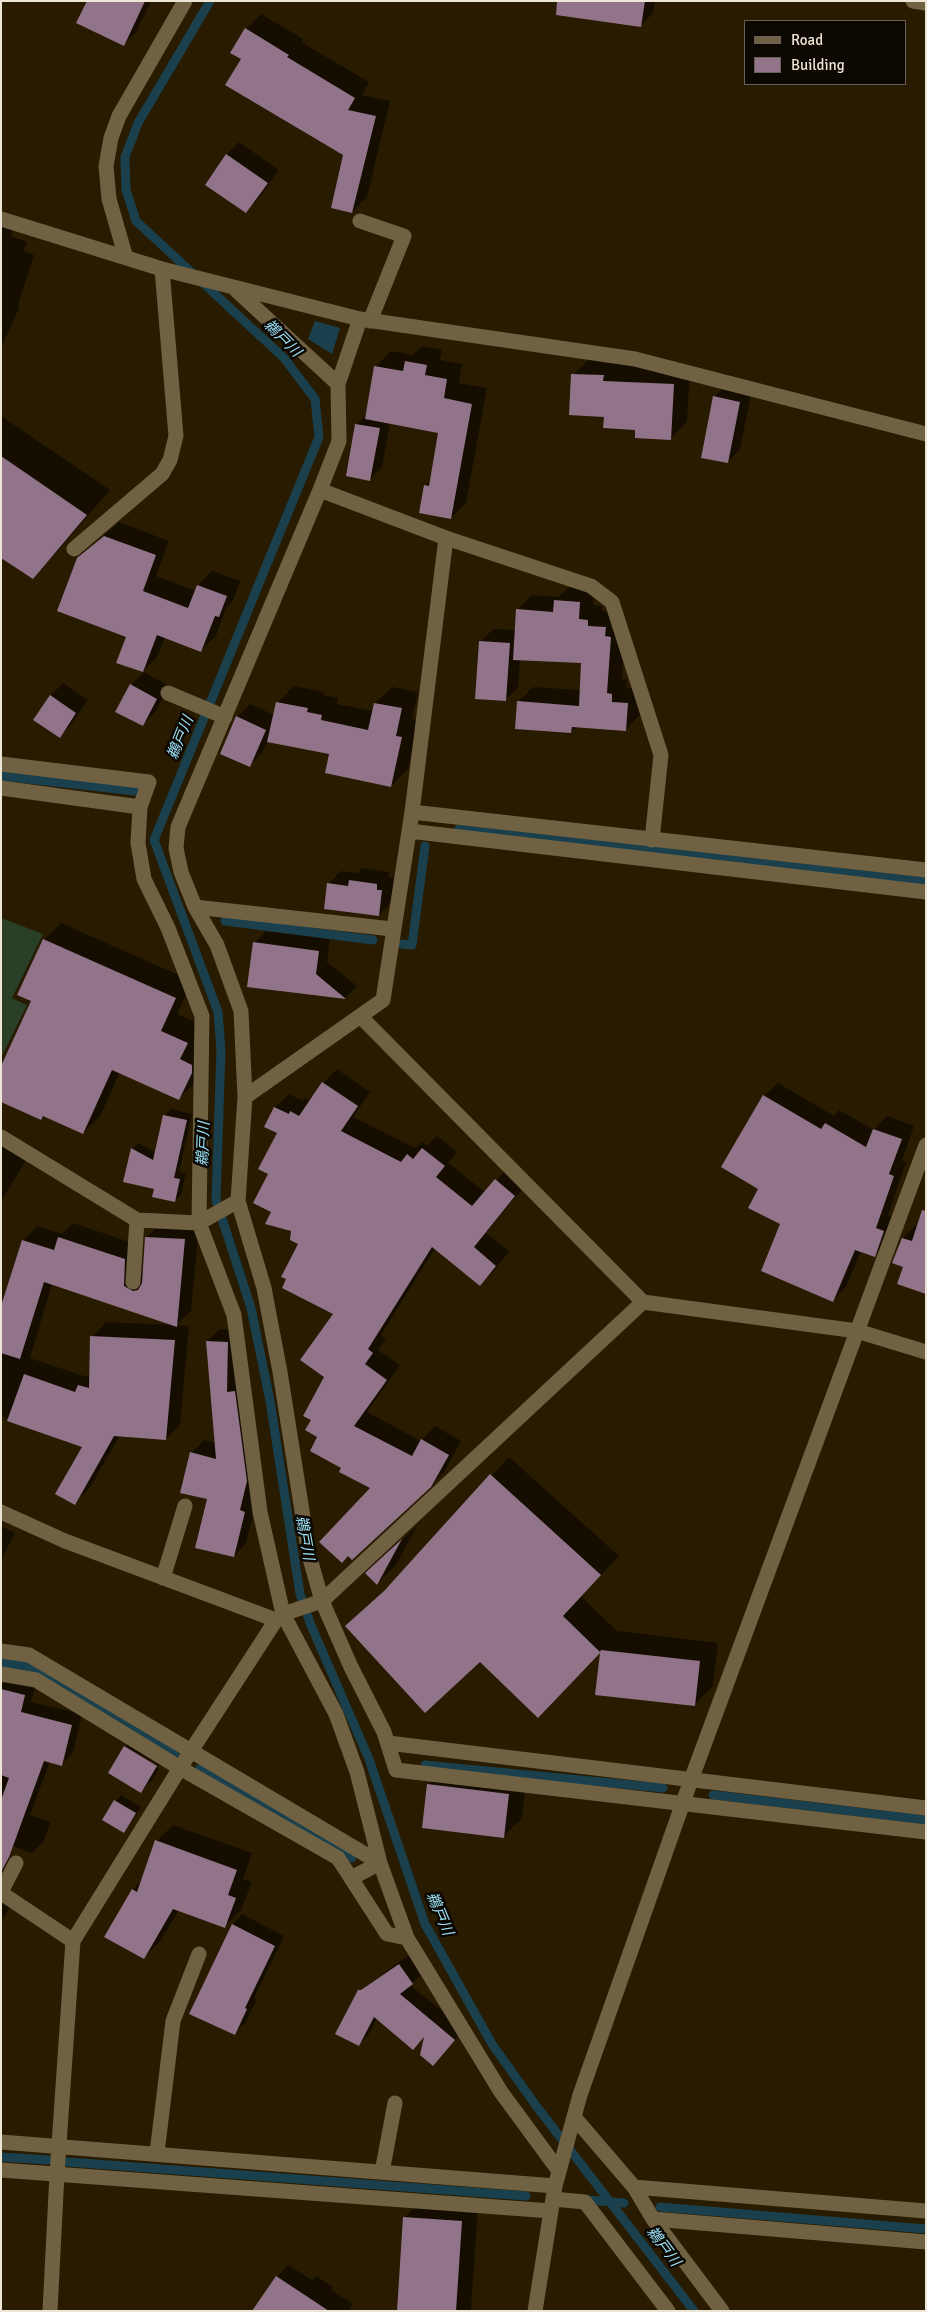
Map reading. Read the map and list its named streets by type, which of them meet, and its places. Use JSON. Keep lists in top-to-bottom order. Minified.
{"water":["鵜戸川"],"legend":["Road","Building"]}
